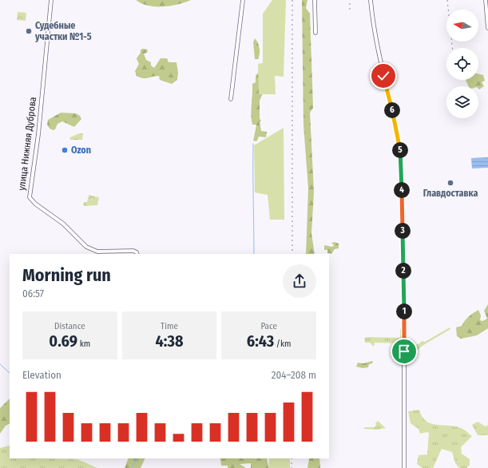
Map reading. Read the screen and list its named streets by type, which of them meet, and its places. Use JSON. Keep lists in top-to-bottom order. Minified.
{"streets":{"street":["улица Нижняя Дуброва"]},"places":["Судебные участки №1-5","Ozon","Главдоставка"],"north":"left","page":{"pins":["6","5","4","3","2","1"],"heading":["Morning run","06:57"],"stats":[["Distance","0.69 km"],["Time","4:38"],["Pace","6:43 /km"]],"chart":["Elevation","204–208 m"]}}
